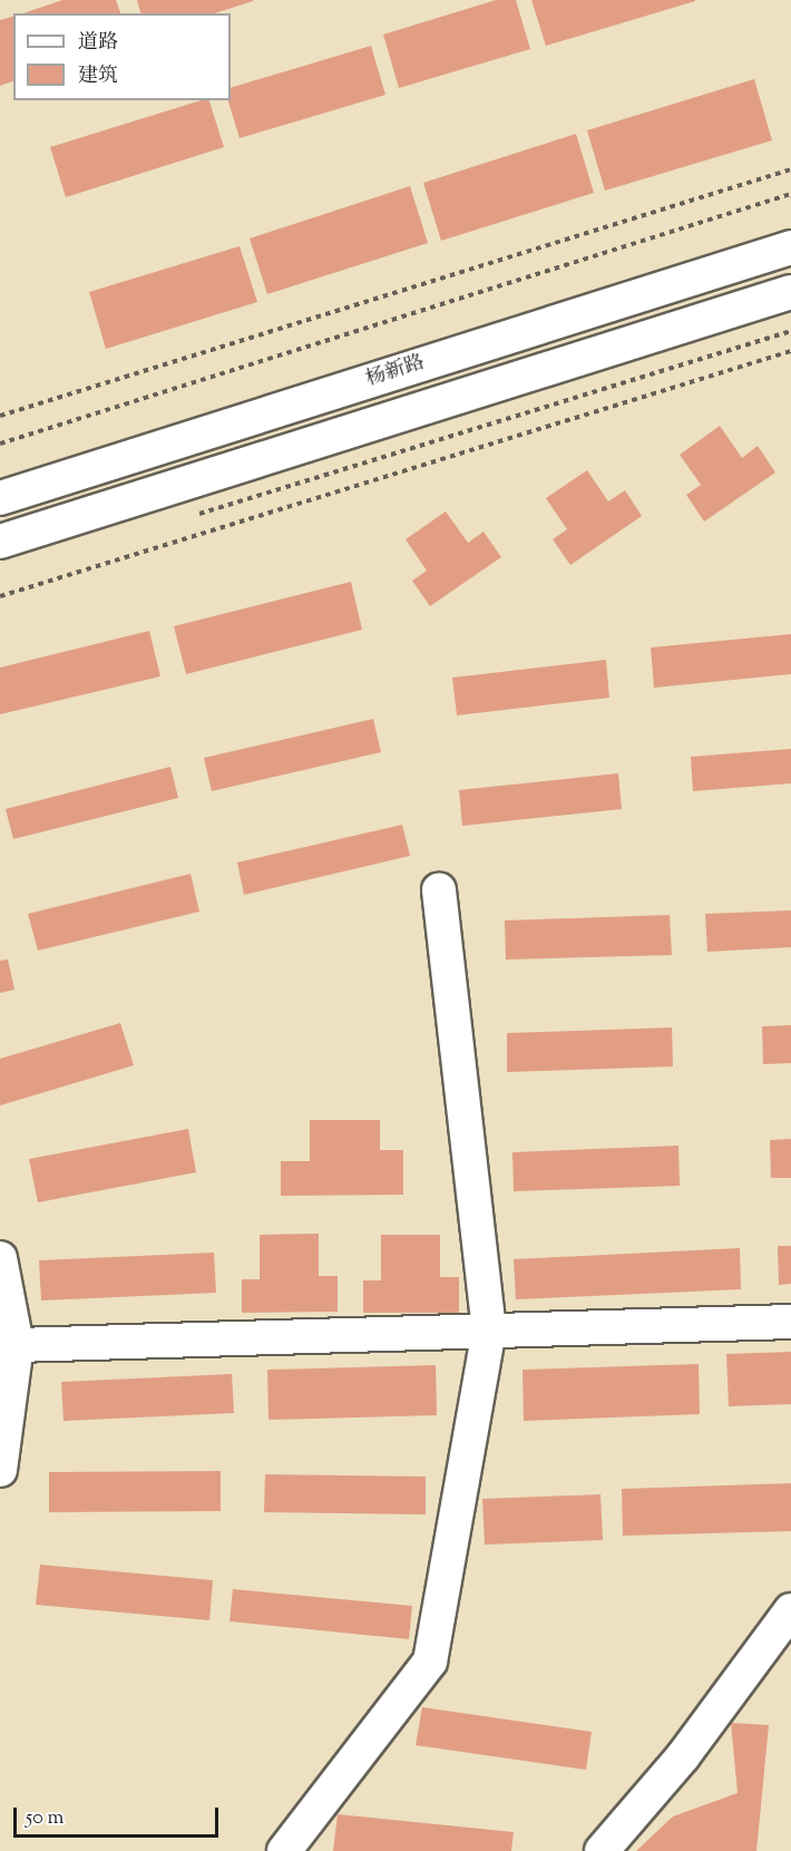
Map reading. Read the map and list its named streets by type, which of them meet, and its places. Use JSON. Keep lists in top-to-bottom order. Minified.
{"streets":{"street":["杨新路"]},"legend":["道路","建筑"],"scale_bar":"50 m"}
